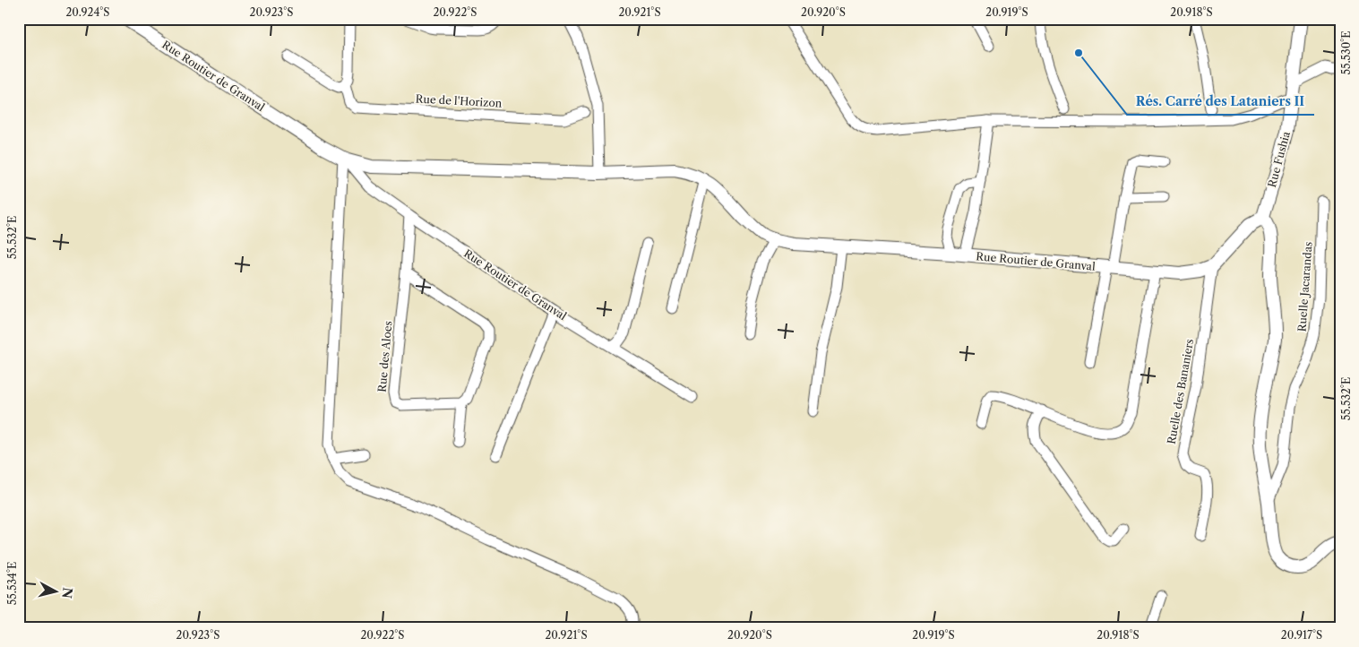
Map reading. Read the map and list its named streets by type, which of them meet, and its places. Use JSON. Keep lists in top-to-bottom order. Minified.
{"streets":{"street":["Rue Routier de Granval","Rue de l'Horizon","Rue Fushia","Ruelle Jacarandas","Rue des Aloes","Ruelle des Bananiers"]},"crossings":[["Rue Routier de Granval","Rue des Aloes"],["Rue Routier de Granval","Ruelle des Bananiers"]],"places":["Rés. Carré des Lataniers II"],"north":"right","coordinates":["20.924°S","20.923°S","20.922°S","20.921°S","20.920°S","20.919°S","20.918°S","55.530°E","55.532°E","55.534°E","20.917°S"]}
